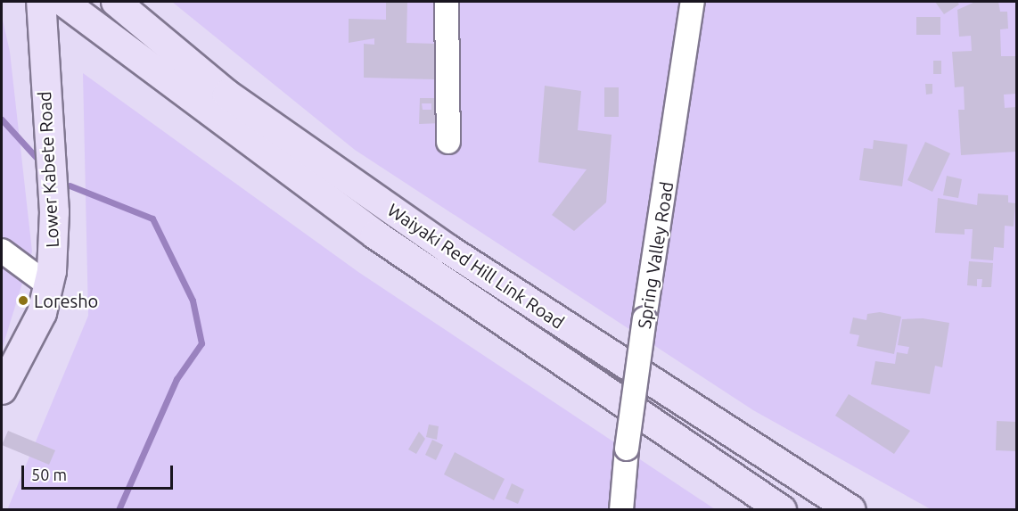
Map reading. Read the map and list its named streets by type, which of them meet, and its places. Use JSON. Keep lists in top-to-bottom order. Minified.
{"streets":{"main road":["Lower Kabete Road","Waiyaki Red Hill Link Road"],"street":["Spring Valley Road"]},"places":["Loresho"],"scale_bar":"50 m"}
